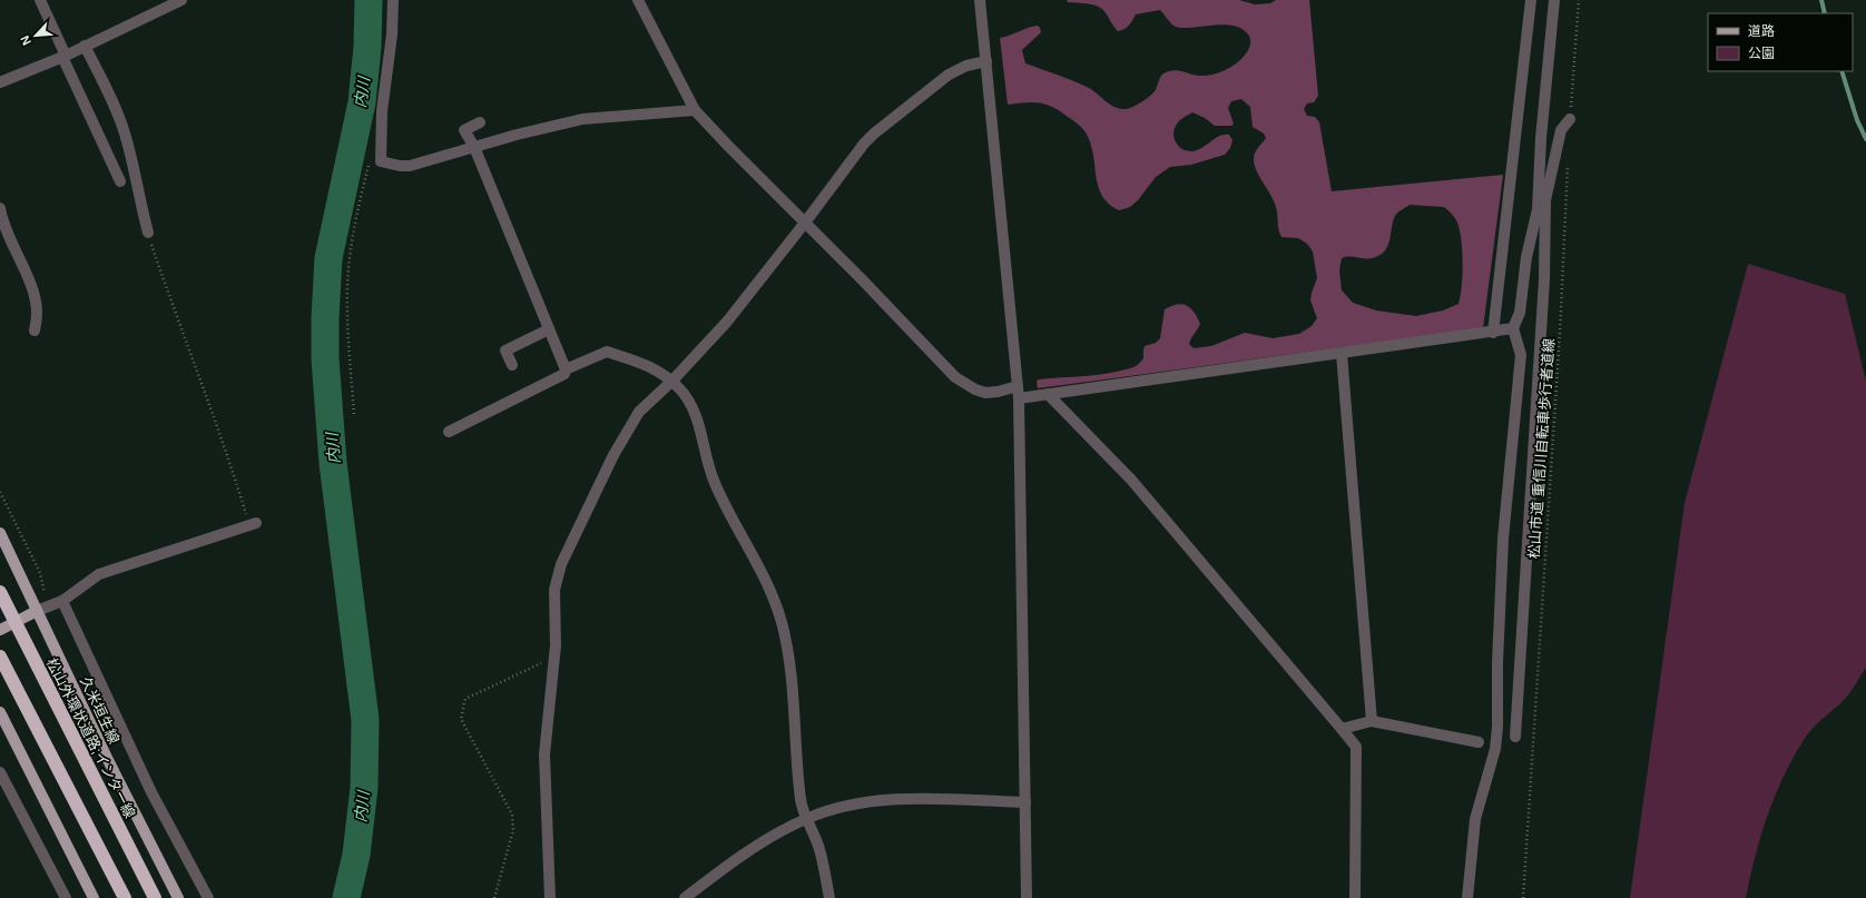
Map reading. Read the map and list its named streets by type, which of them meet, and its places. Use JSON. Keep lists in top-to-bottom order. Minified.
{"streets":{"highway":["松山外環状道路;インター線"],"main road":["久米垣生線"],"path":["松山市道 重信川自転車歩行者道線"]},"water":["内川"],"legend":["道路","公園"],"north":"bottom left"}
